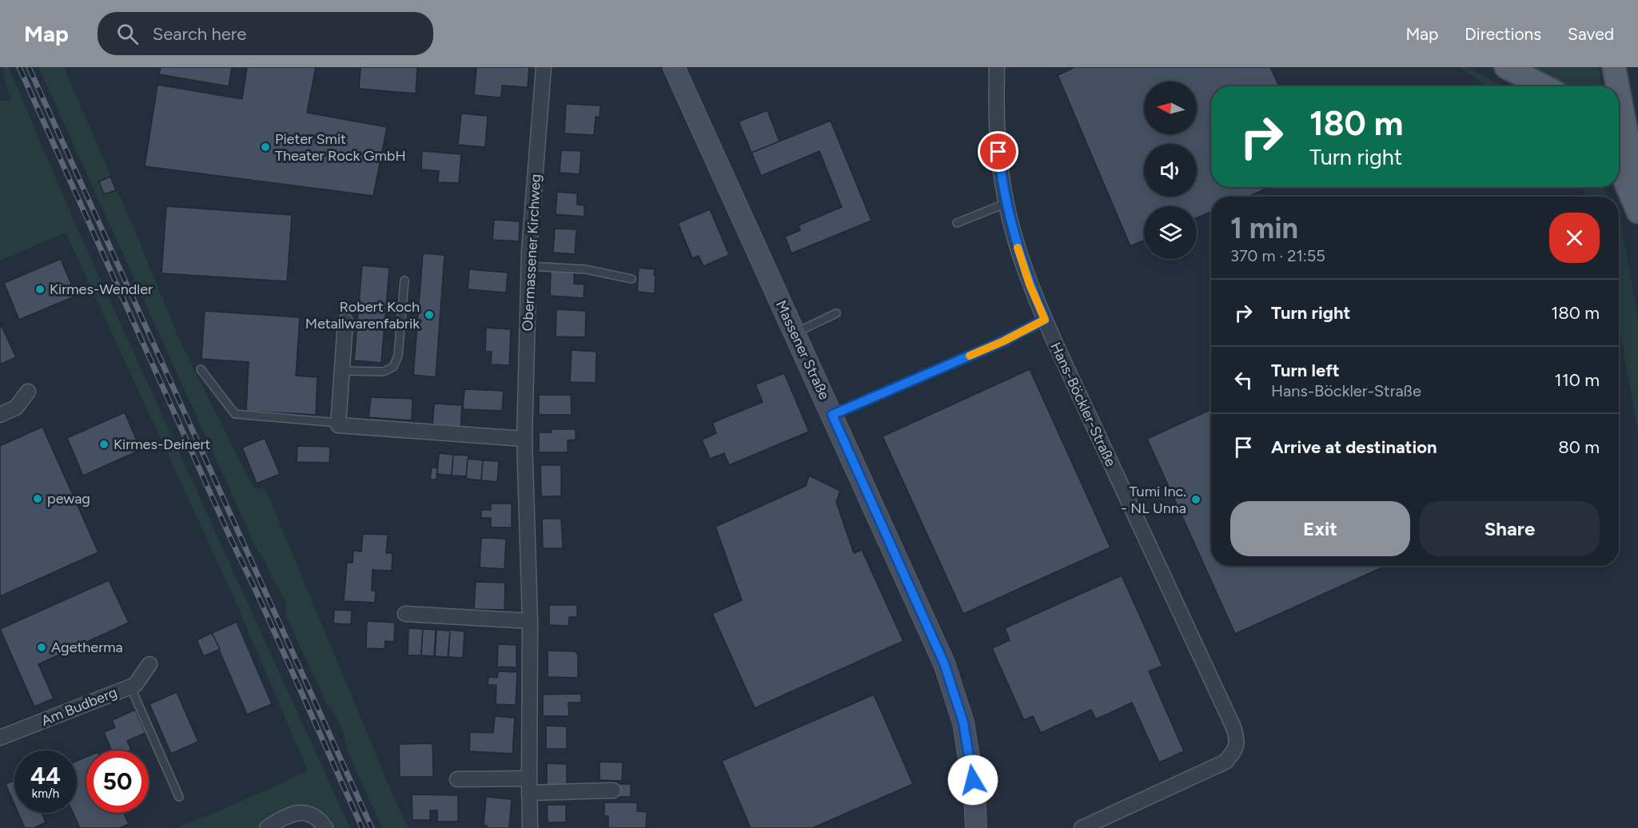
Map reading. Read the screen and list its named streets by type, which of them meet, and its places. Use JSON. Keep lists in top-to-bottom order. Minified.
{"streets":{"main road":["Massener Straße"],"street":["Obermassener Kirchweg","Hans-Böckler-Straße","Am Budberg"]},"places":["Pieter Smit Theater Rock GmbH","Kirmes-Wendler","Robert Koch Metallwarenfabrik","Kirmes-Deinert","pewag","Tumi Inc. - NL Unna","Agetherma"],"north":"left","page":{"header":"Map","search":"Search here","nav":["Map","Directions","Saved"],"turn":["180 m","Turn right"],"heading":["1 min","370 m · 21:55"],"list":[{"name":"Turn right","value":"180 m"},{"name":"Turn left","note":"Hans-Böckler-Straße","value":"110 m"},{"name":"Arrive at destination","value":"80 m"}],"buttons":["Exit","Share"],"speed":"44 km/h","limit":"50"}}
